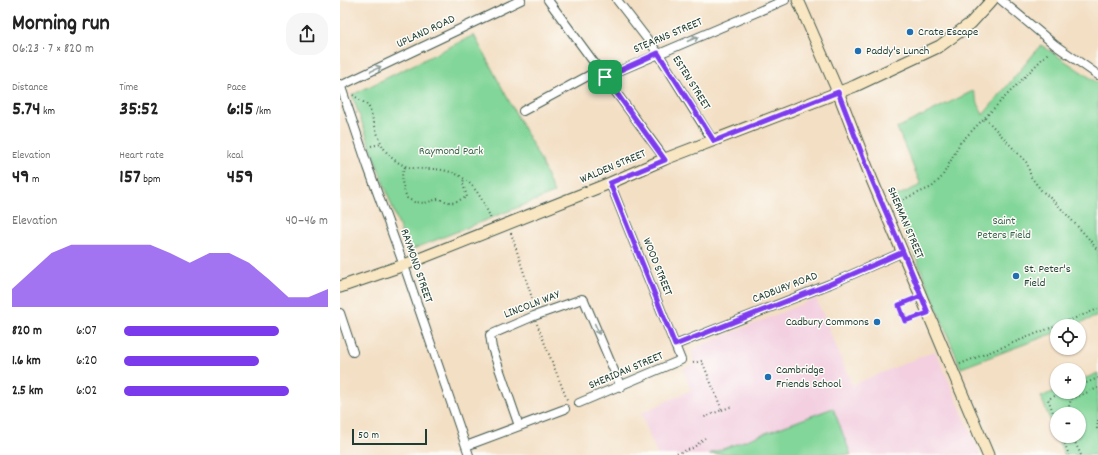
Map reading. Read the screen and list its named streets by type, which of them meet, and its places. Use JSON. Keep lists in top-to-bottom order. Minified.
{"streets":{"street":["UPLAND ROAD","STEARNS STREET","ESTEN STREET","WALDEN STREET","SHERMAN STREET","RAYMOND STREET","WOOD STREET","CADBURY ROAD","LINCOLN WAY","SHERIDAN STREET"]},"crossings":[["UPLAND ROAD","RAYMOND STREET"],["STEARNS STREET","ESTEN STREET"],["ESTEN STREET","WALDEN STREET"],["WALDEN STREET","SHERMAN STREET"],["WALDEN STREET","RAYMOND STREET"],["WALDEN STREET","WOOD STREET"],["SHERMAN STREET","CADBURY ROAD"],["WOOD STREET","CADBURY ROAD"],["WOOD STREET","SHERIDAN STREET"],["LINCOLN WAY","SHERIDAN STREET"]],"one_way":["UPLAND ROAD","STEARNS STREET"],"parks":["Raymond Park","Saint Peters Field"],"places":["Crate Escape","Paddy's Lunch","St. Peter's Field","Cadbury Commons","Cambridge Friends School"],"scale_bar":"50 m","page":{"heading":["Morning run","06:23 · 7 × 820 m"],"stats":[["Distance","5.74 km"],["Time","35:52"],["Pace","6:15 /km"],["Elevation","49 m"],["Heart rate","157 bpm"],["kcal","459"]],"chart":["Elevation","40–46 m"],"list":[{"name":"820 m","note":"6:07"},{"name":"1.6 km","note":"6:20"},{"name":"2.5 km","note":"6:02"}],"map_buttons":["+","−"],"scale":"50 m"}}
